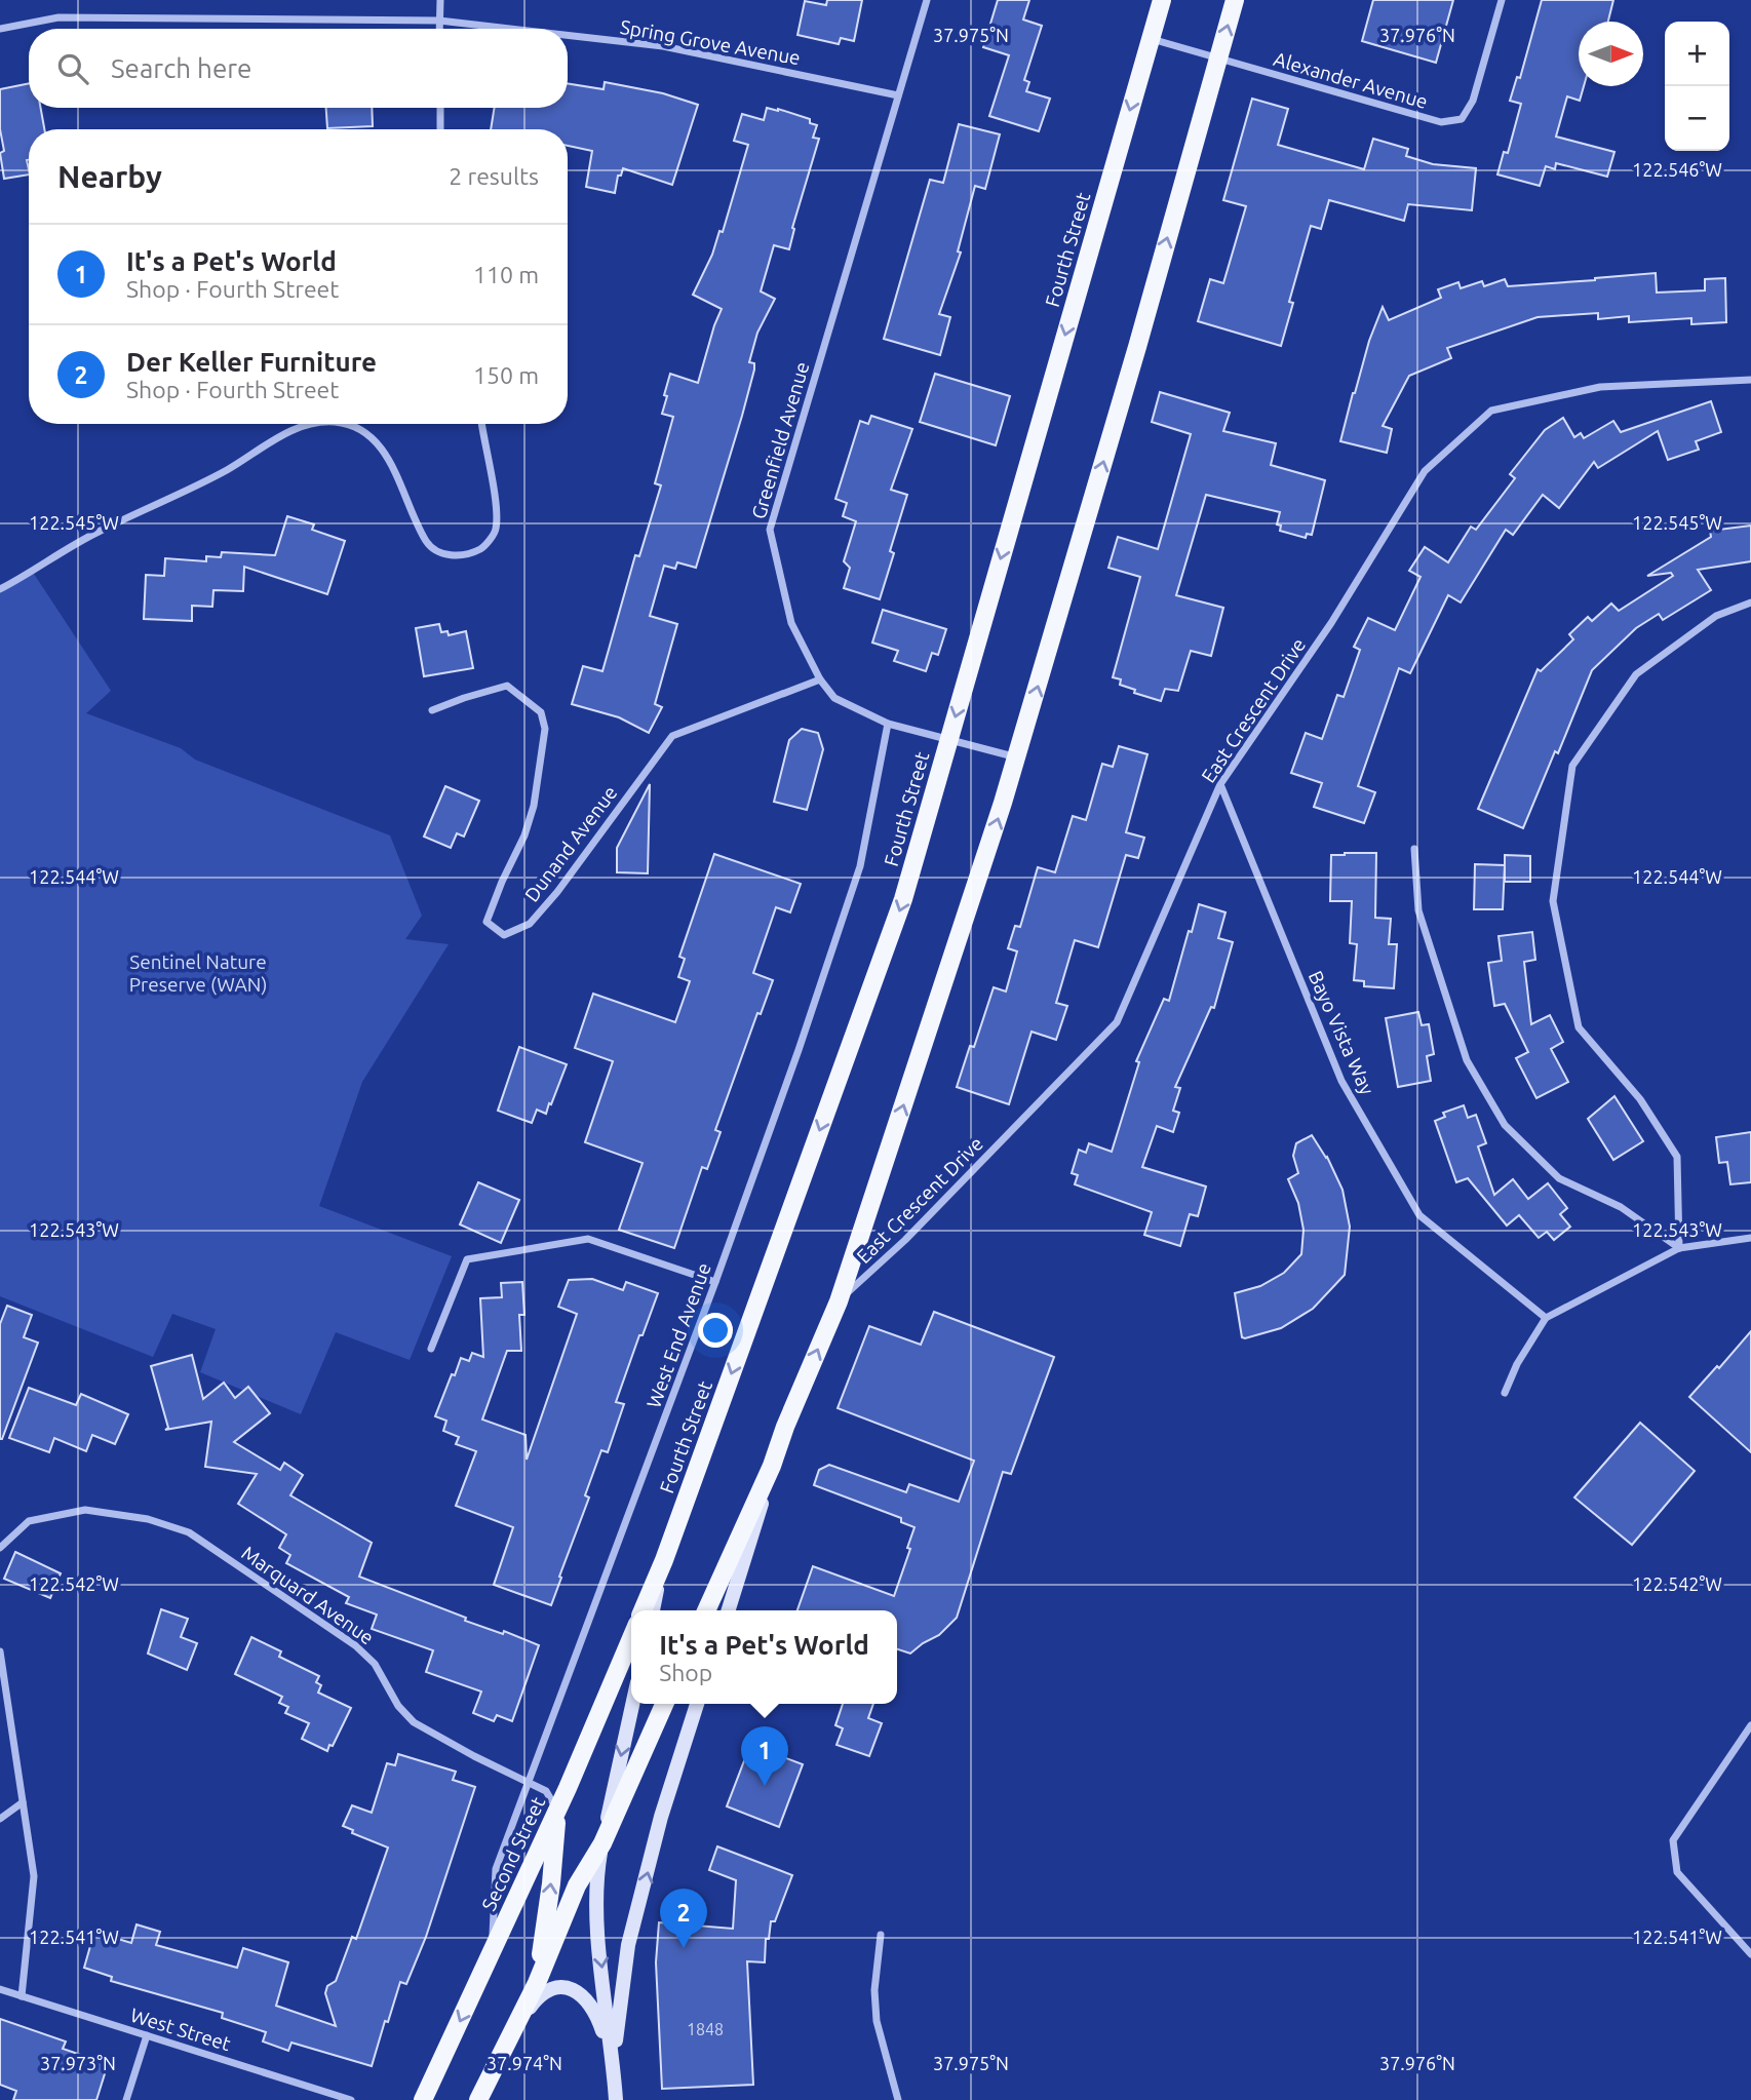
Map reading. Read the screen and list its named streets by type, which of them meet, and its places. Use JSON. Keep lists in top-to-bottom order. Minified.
{"streets":{"main road":["Fourth Street","Second Street"],"street":["Spring Grove Avenue","Alexander Avenue","Greenfield Avenue","East Crescent Drive","Dunand Avenue","Bayo Vista Way","West End Avenue","Marquard Avenue","West Street"]},"crossings":[["Spring Grove Avenue","Greenfield Avenue"],["Alexander Avenue","Fourth Street"],["Fourth Street","Greenfield Avenue"],["Greenfield Avenue","Dunand Avenue"],["Greenfield Avenue","West End Avenue"],["East Crescent Drive","Bayo Vista Way"],["West End Avenue","Marquard Avenue"],["West End Avenue","Second Street"],["Marquard Avenue","Second Street"]],"parks":["Sentinel Nature Preserve (WAN)"],"house_numbers":["1848"],"north":"right","page":{"map_buttons":["+","−"],"search":"Search here","heading":["Nearby","2 results"],"list":[{"mark":"1","name":"It's a Pet's World","note":"Shop · Fourth Street","value":"110 m"},{"mark":"2","name":"Der Keller Furniture","note":"Shop · Fourth Street","value":"150 m"}],"popup":["It's a Pet's World","Shop"],"pins":["1","2"]},"coordinates":["37.975°N","37.976°N","122.546°W","122.545°W","122.544°W","122.543°W","122.542°W","122.541°W","37.973°N","37.974°N"]}
